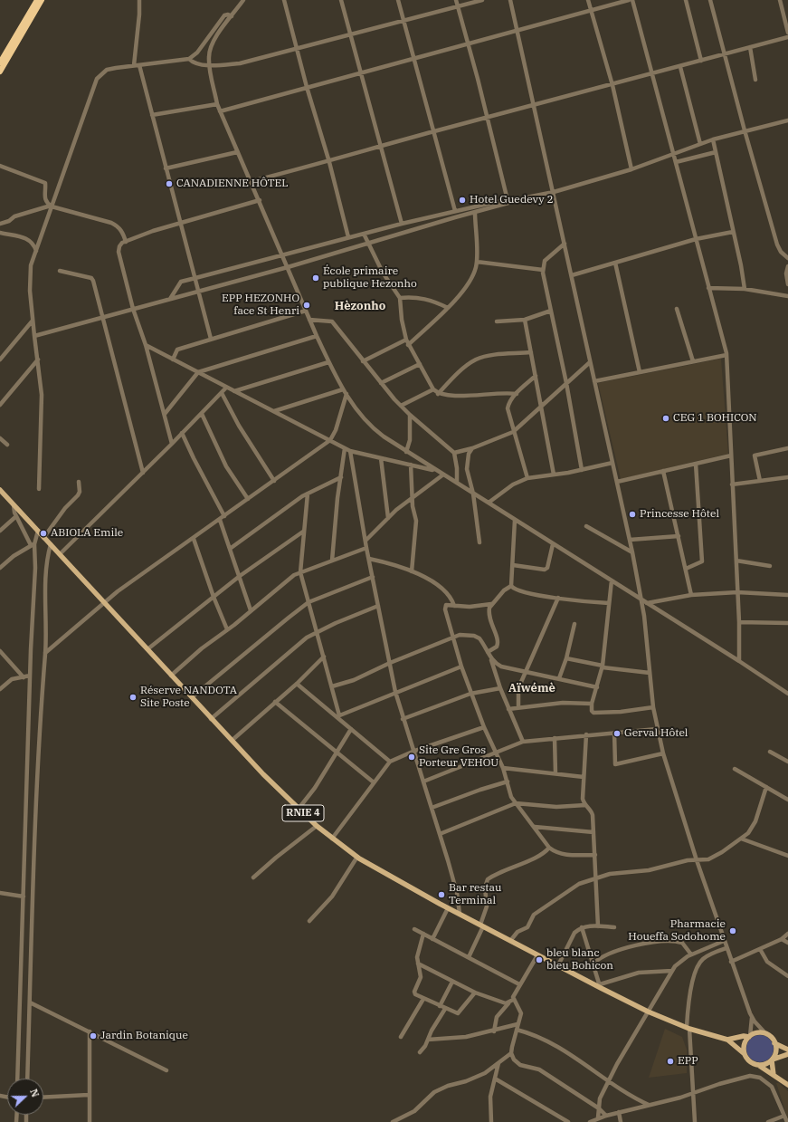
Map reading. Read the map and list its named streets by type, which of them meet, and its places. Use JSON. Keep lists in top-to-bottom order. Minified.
{"streets":{"main road":["RNIE 4"]},"districts":["Hèzonho","Aïwémè"],"places":["CANADIENNE HÔTEL","Hotel Guedevy 2","École primaire publique Hezonho","EPP HEZONHO face St Henri","CEG 1 BOHICON","Princesse Hôtel","ABIOLA Emile","Réserve NANDOTA Site Poste","Gerval Hôtel","Site Gre Gros Porteur VEHOU","Bar restau Terminal","Pharmacie Houeffa Sodohome","bleu blanc bleu Bohicon","Jardin Botanique","EPP"],"north":"right"}
